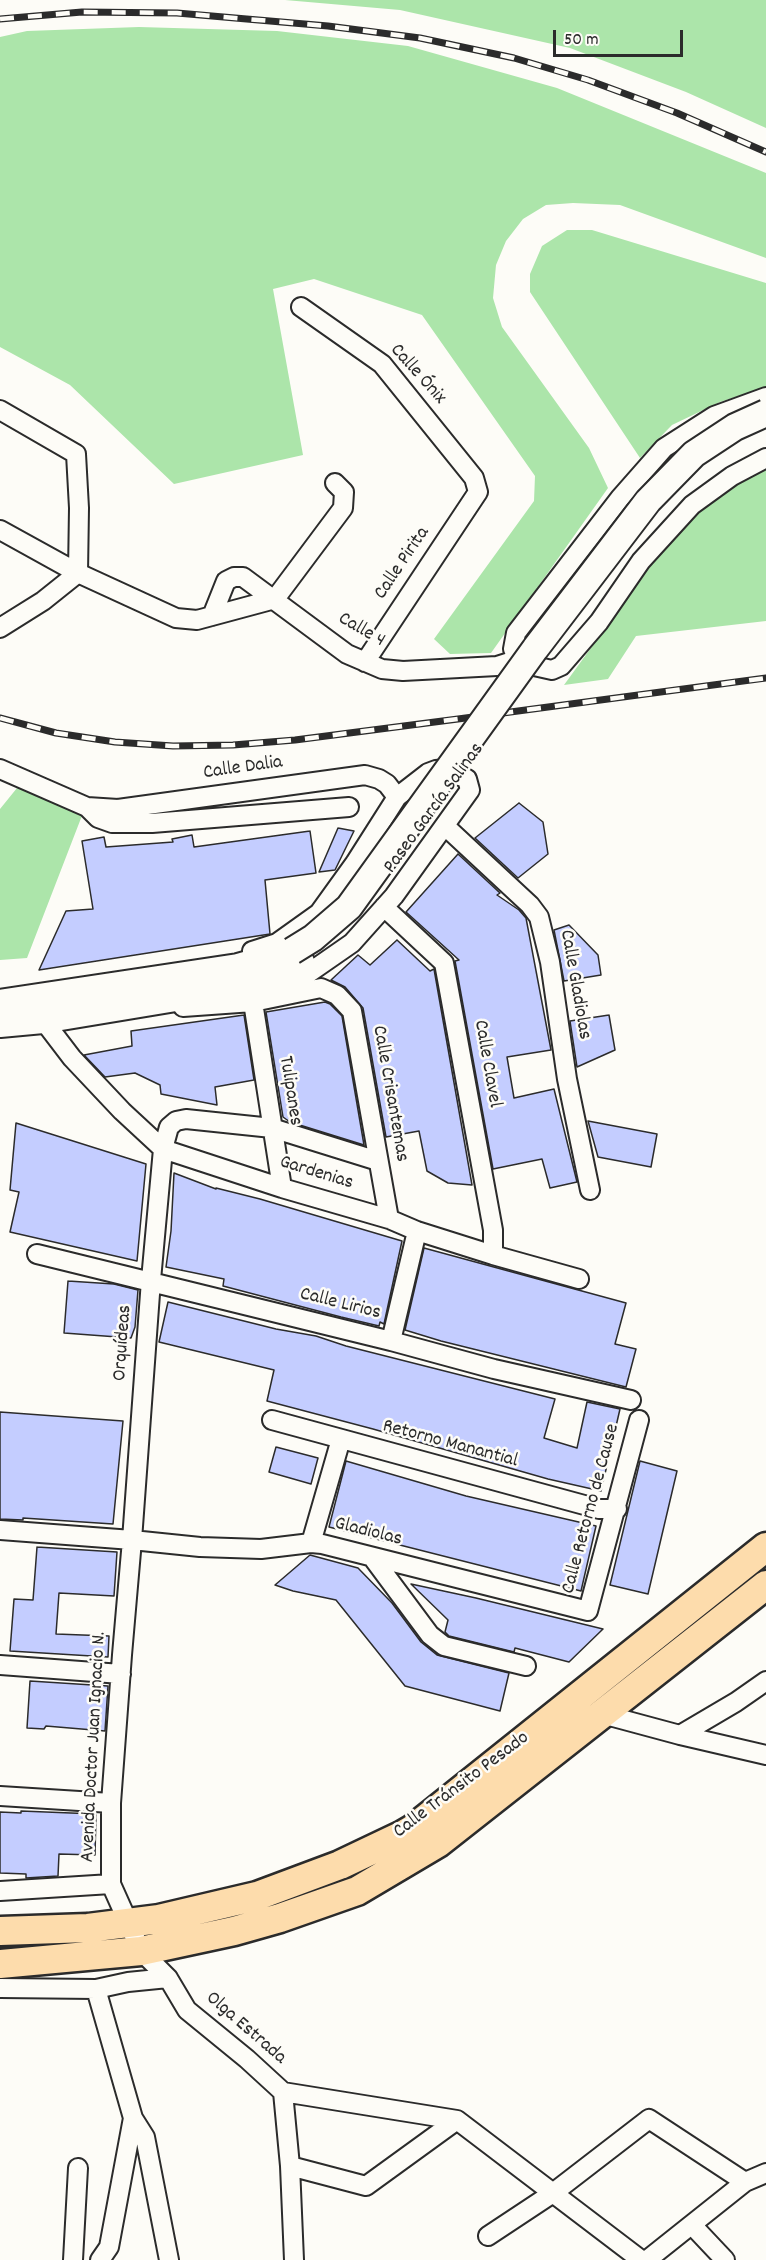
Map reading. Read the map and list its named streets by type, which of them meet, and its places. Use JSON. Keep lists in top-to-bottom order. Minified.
{"streets":{"main road":["Paseo García Salinas","Calle Tránsito Pesado"],"street":["Calle Ónix","Calle Pirita","Calle 4","Calle Dalia","Calle Gladiolas","Calle Clavel","Tulipanes","Calle Crisantemas","Gardenias","Calle Lirios","Orquídeas","Retorno Manantial","Calle Retorno de Cause","Gladiolas","Avenida Doctor Juan Ignacio N.","Olga Estrada"]},"crossings":[["Calle Ónix","Calle Pirita"],["Calle Pirita","Calle 4"],["Paseo García Salinas","Calle Crisantemas"],["Paseo García Salinas","Gardenias"],["Calle Clavel","Gardenias"],["Tulipanes","Calle Crisantemas"],["Tulipanes","Gardenias"],["Tulipanes","Orquídeas"],["Calle Crisantemas","Gardenias"],["Calle Crisantemas","Orquídeas"],["Gardenias","Orquídeas"],["Calle Lirios","Orquídeas"],["Orquídeas","Gladiolas"],["Orquídeas","Avenida Doctor Juan Ignacio N."],["Retorno Manantial","Calle Retorno de Cause"],["Calle Retorno de Cause","Gladiolas"],["Gladiolas","Avenida Doctor Juan Ignacio N."],["Avenida Doctor Juan Ignacio N.","Calle Tránsito Pesado"],["Avenida Doctor Juan Ignacio N.","Olga Estrada"],["Calle Tránsito Pesado","Olga Estrada"]],"scale_bar":"50 m"}
